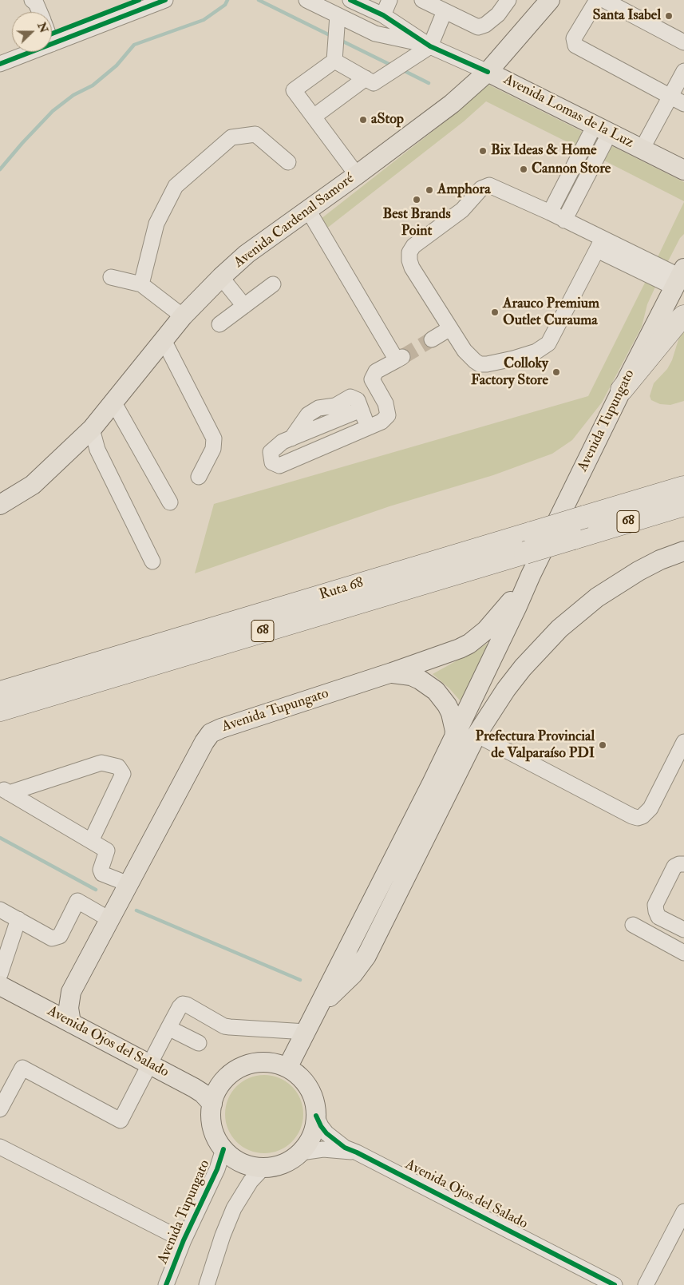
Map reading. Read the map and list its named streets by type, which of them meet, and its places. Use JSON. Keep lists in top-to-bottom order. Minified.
{"streets":{"highway":["68","Ruta 68"],"main road":["Avenida Lomas de la Luz","Avenida Cardenal Samoré","Avenida Tupungato","Avenida Ojos del Salado"]},"crossings":[["Avenida Lomas de la Luz","Avenida Cardenal Samoré"],["Avenida Tupungato","Avenida Ojos del Salado"]],"places":["Santa Isabel","aStop","Bix Ideas & Home","Cannon Store","Amphora","Best Brands Point","Arauco Premium Outlet Curauma","Colloky Factory Store","Prefectura Provincial de Valparaíso PDI"],"north":"right"}
